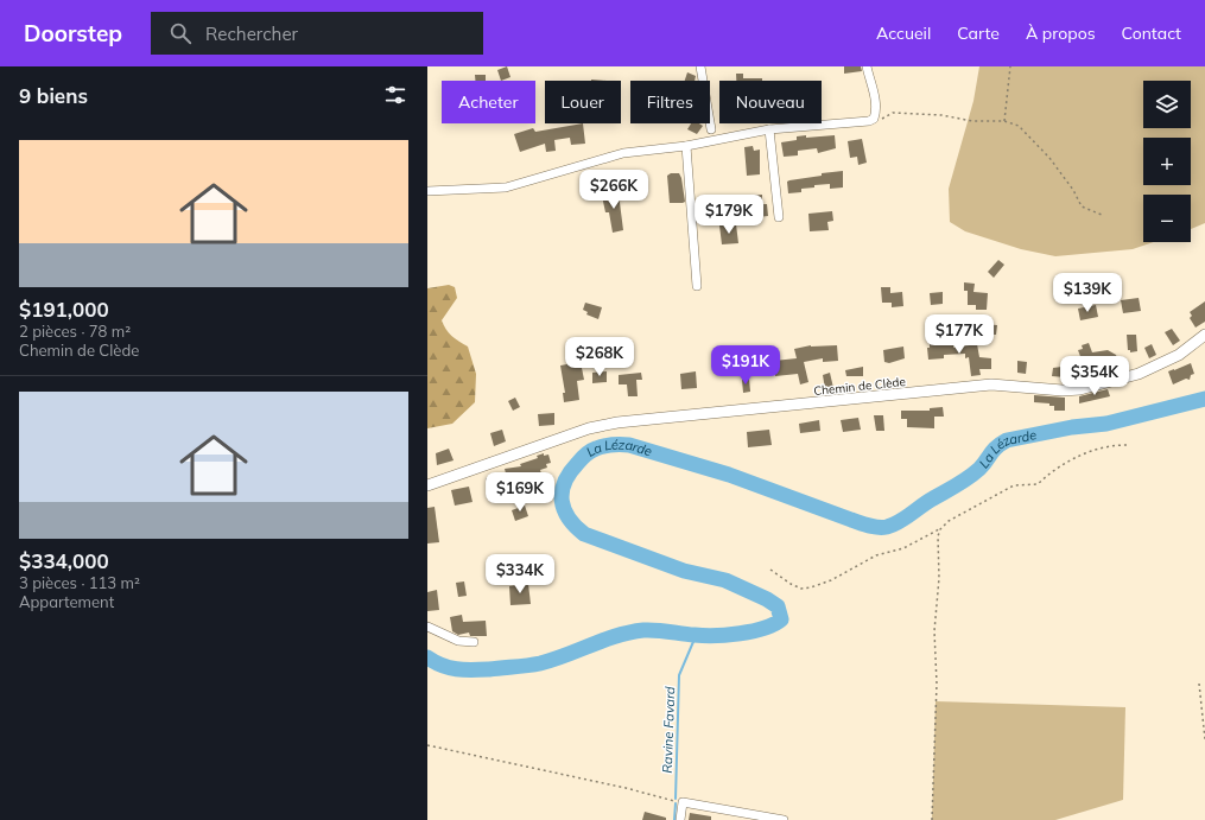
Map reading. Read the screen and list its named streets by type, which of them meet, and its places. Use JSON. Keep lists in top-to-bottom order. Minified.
{"streets":{"main road":["Chemin de Clède"]},"water":["La Lézarde","Ravine Favard"],"page":{"header":"Doorstep","search":"Rechercher","nav":["Accueil","Carte","À propos","Contact"],"heading":"9 biens","map_buttons":["+","−"],"chip":["Acheter","Louer","Filtres","Nouveau"],"list":[{"name":"$191,000","note":"2 pièces · 78 m² · Chemin de Clède"},{"name":"$334,000","note":"3 pièces · 113 m² · Appartement"}],"price":["$266K","$179K","$139K","$177K","$268K","$191K","$354K","$169K","$334K"]}}
